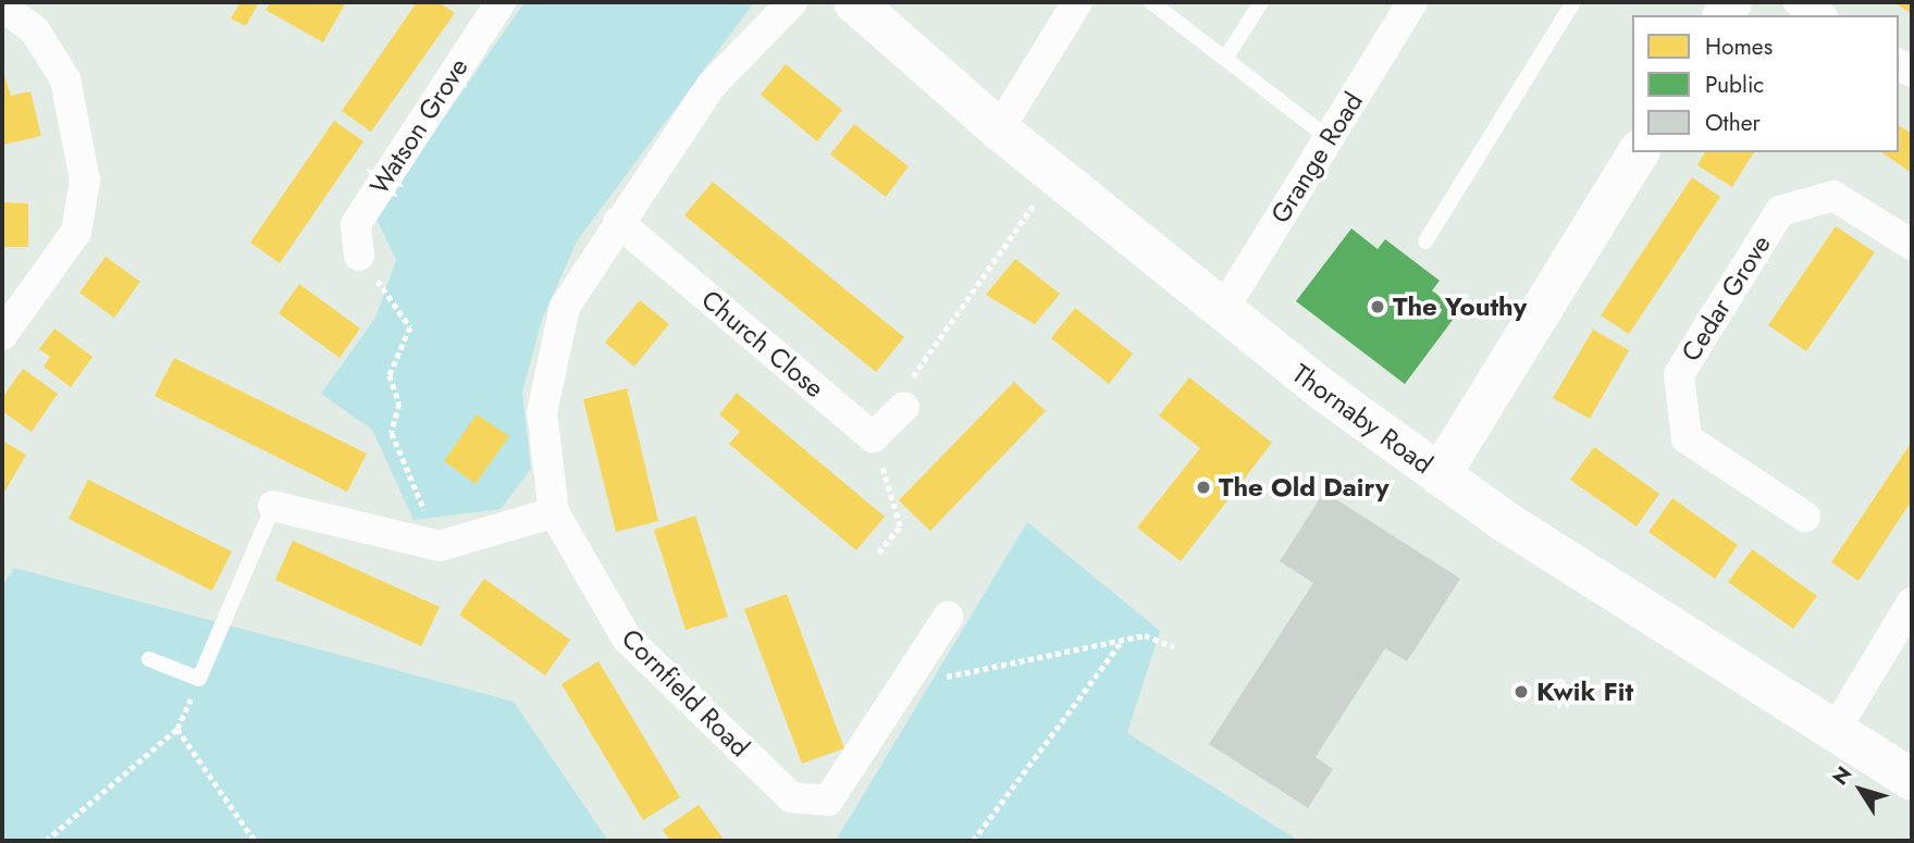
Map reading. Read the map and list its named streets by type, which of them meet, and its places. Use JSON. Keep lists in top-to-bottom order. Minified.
{"streets":{"street":["Watson Grove","Grange Road","Cedar Grove","Church Close","Thornaby Road","Cornfield Road"]},"crossings":[["Grange Road","Thornaby Road"],["Church Close","Cornfield Road"]],"places":["The Youthy","The Old Dairy","Kwik Fit"],"legend":["Homes","Public","Other"],"north":"top left"}
